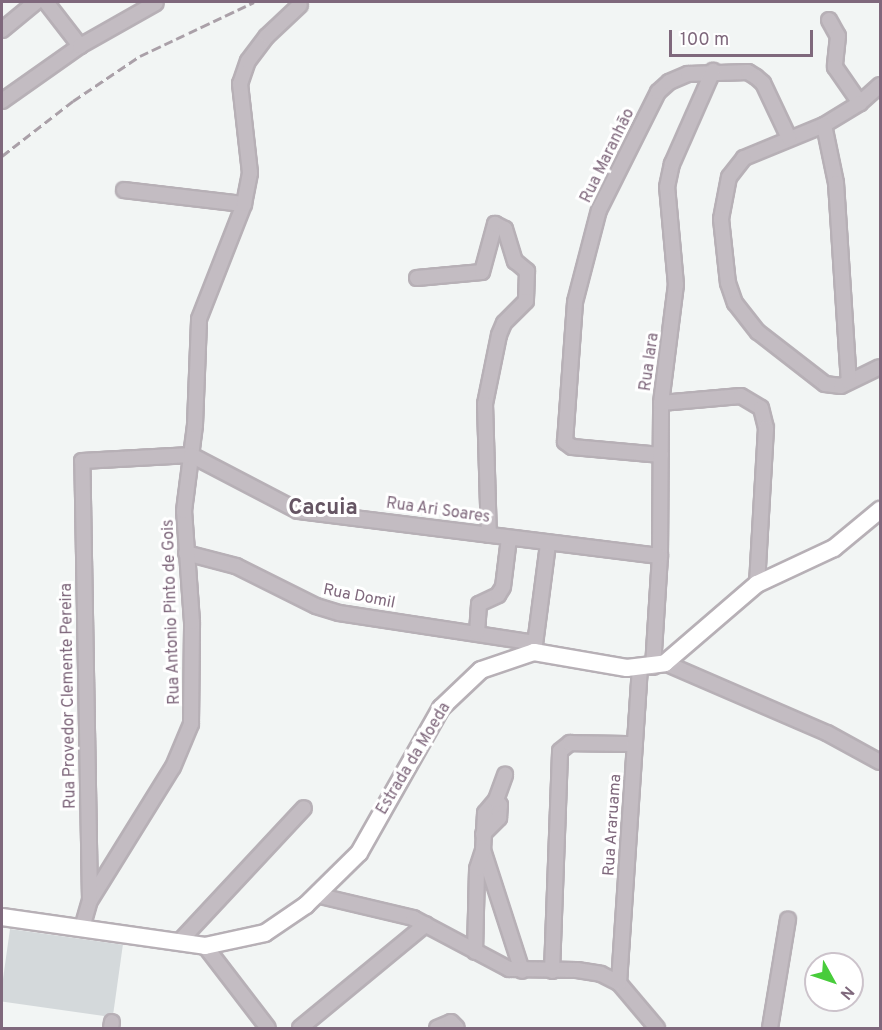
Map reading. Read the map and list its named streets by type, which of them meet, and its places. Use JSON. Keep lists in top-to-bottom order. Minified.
{"streets":{"main road":["Estrada da Moeda"],"street":["Rua Maranhão","Rua Iara","Rua Ari Soares","Rua Domil","Rua Antonio Pinto de Gois","Rua Provedor Clemente Pereira","Rua Araruama"]},"crossings":[["Rua Maranhão","Rua Iara"],["Rua Iara","Rua Ari Soares"],["Rua Iara","Rua Araruama"],["Rua Ari Soares","Rua Antonio Pinto de Gois"],["Rua Ari Soares","Rua Provedor Clemente Pereira"],["Rua Domil","Rua Antonio Pinto de Gois"],["Rua Domil","Estrada da Moeda"],["Rua Antonio Pinto de Gois","Rua Provedor Clemente Pereira"]],"districts":["Cacuia"],"scale_bar":"100 m","north":"bottom right"}
